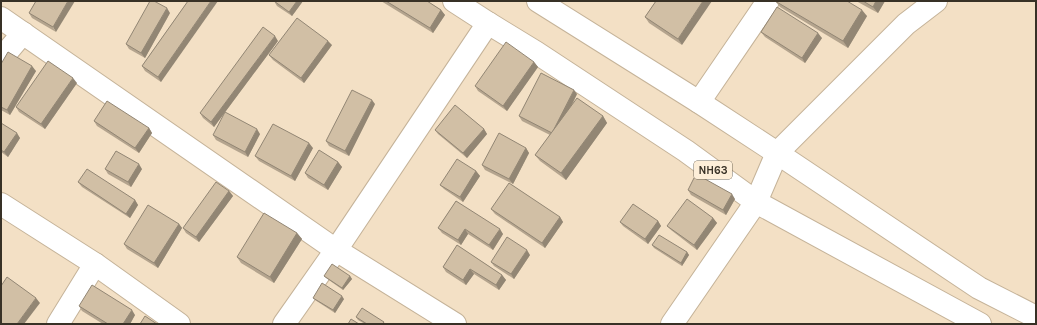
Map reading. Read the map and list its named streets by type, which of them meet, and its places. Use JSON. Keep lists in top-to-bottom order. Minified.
{"streets":{"main road":["NH63"]}}
